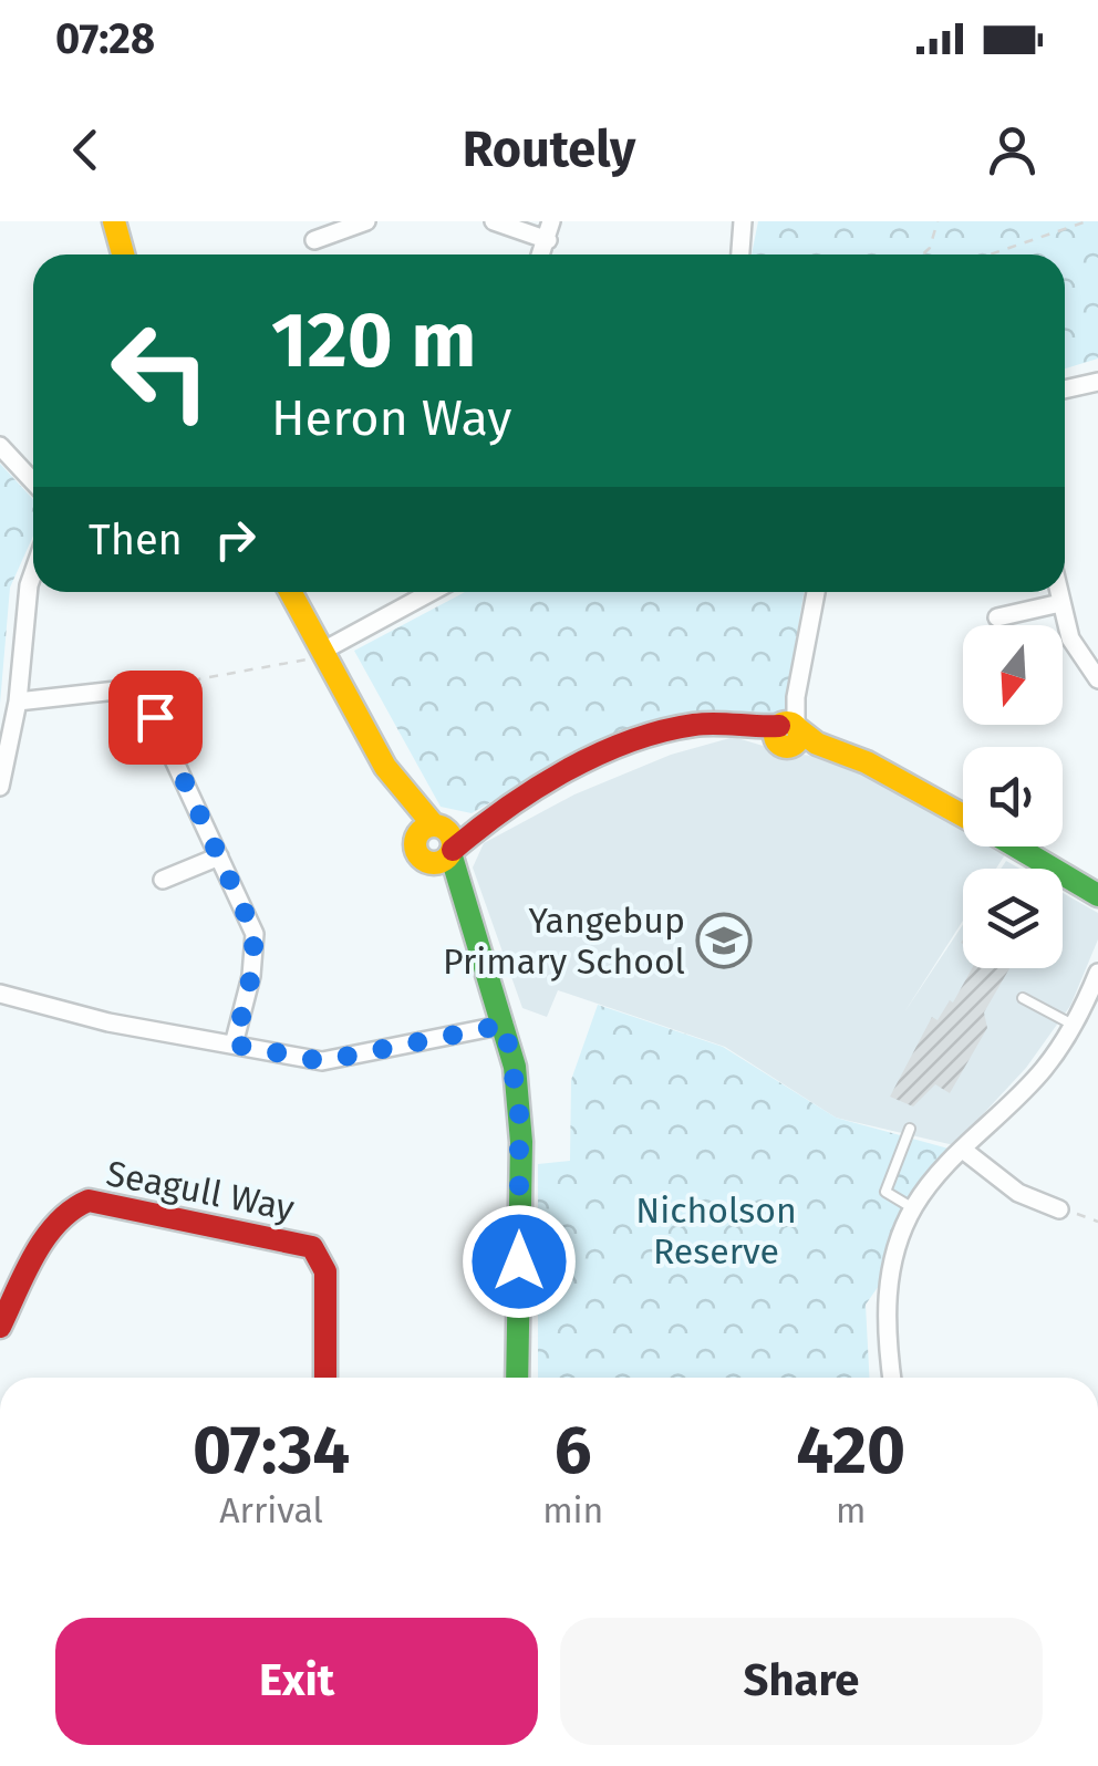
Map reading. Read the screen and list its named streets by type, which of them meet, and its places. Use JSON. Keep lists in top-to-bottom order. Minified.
{"streets":{"street":["Seagull Way"]},"parks":["Nicholson Reserve"],"places":{"school or university":["Yangebup Primary School"]},"north":"bottom","page":{"status":"07:28","header":"Routely","turn":["120 m","Heron Way"],"then":"Then","eta":["07:34","Arrival","6","min","420","m"],"buttons":["Exit","Share"]}}
